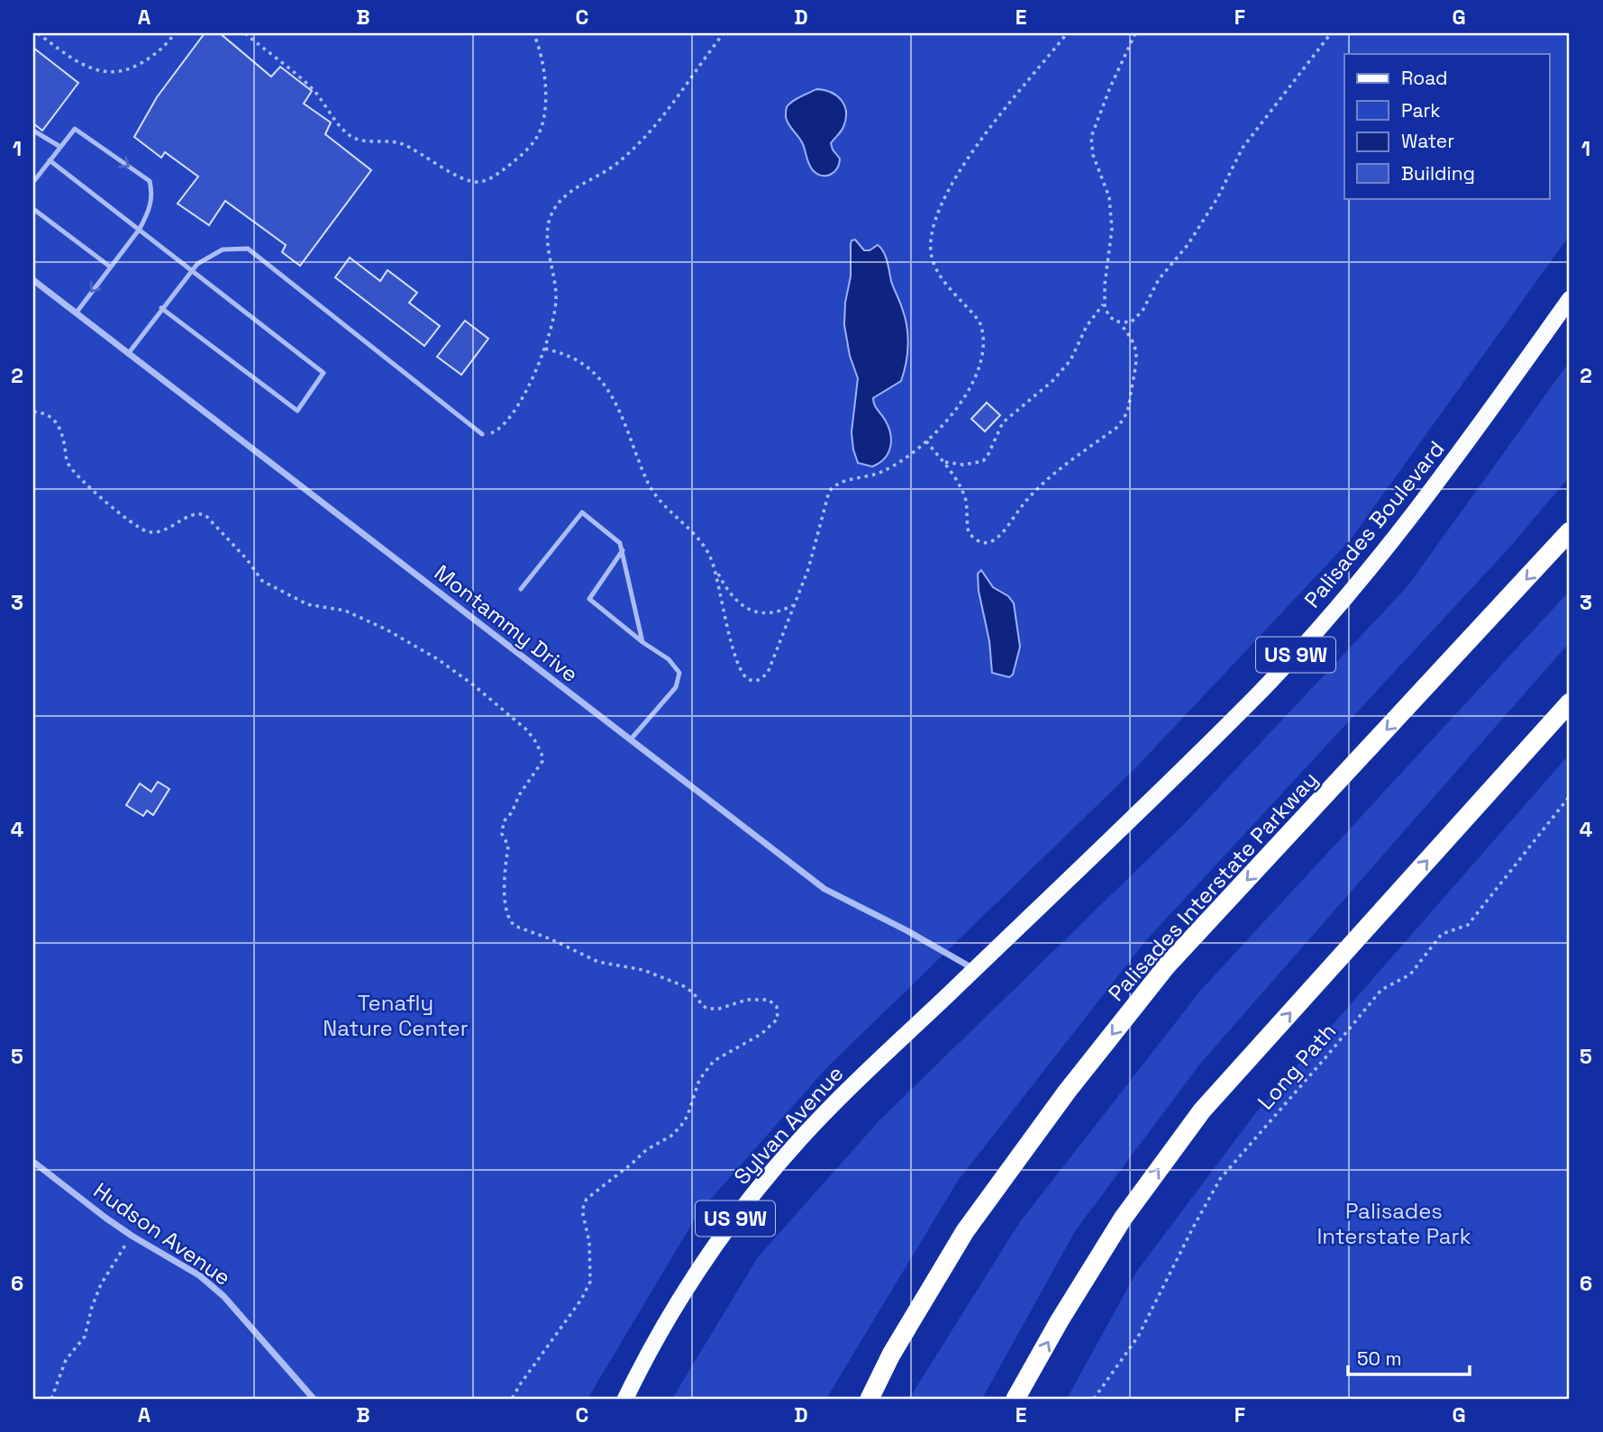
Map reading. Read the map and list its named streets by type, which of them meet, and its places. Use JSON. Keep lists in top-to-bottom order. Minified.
{"streets":{"highway":["Palisades Interstate Parkway"],"main road":["Palisades Boulevard","US 9W","Sylvan Avenue"],"street":["Montammy Drive","Hudson Avenue"],"path":["Long Path"]},"crossings":[["Palisades Boulevard","Montammy Drive"],["Palisades Boulevard","Sylvan Avenue"],["Montammy Drive","Sylvan Avenue"]],"parks":["Tenafly Nature Center","Palisades Interstate Park"],"legend":["Road","Park","Water","Building"],"scale_bar":"50 m","grid":{"columns":["A","B","C","D","E","F","G"],"rows":["1","2","3","4","5","6"]}}
